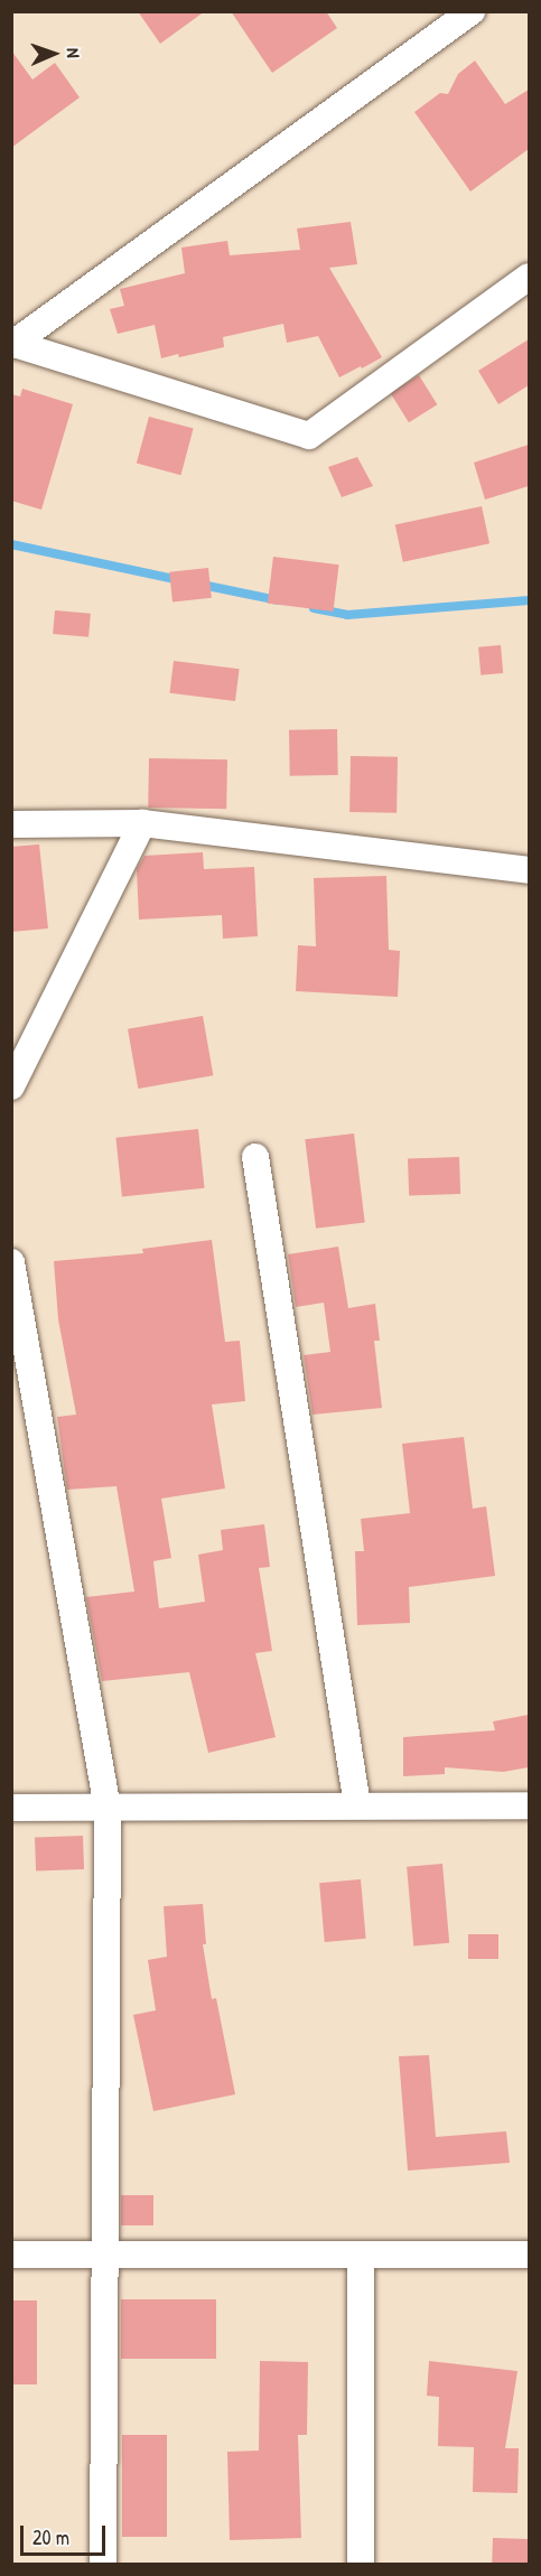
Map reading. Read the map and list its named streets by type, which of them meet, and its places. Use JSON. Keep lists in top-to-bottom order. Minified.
{"scale_bar":"20 m","north":"right"}
